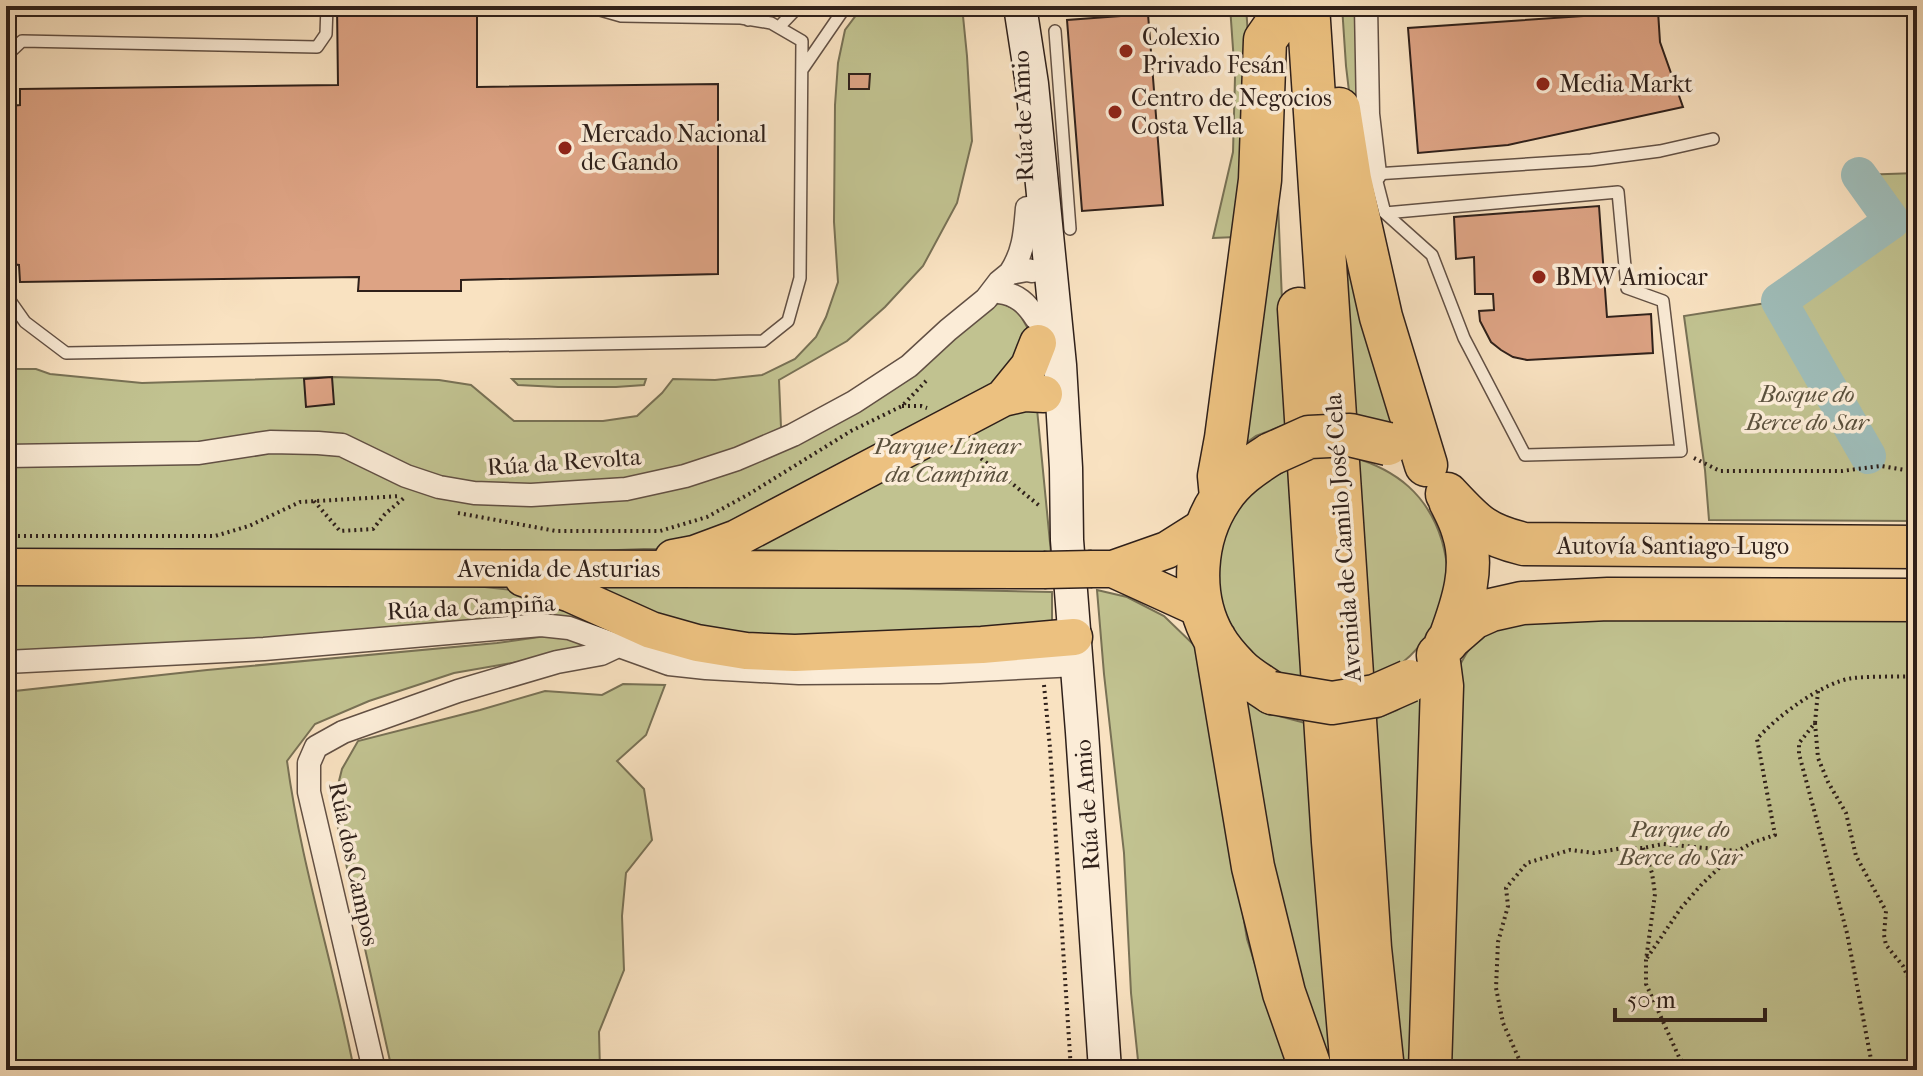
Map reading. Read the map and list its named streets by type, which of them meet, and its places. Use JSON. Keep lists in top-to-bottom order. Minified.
{"streets":{"highway":["Avenida de Camilo José Cela","Autovía Santiago-Lugo"],"main road":["Avenida de Asturias"],"street":["Rúa de Amio","Rúa da Revolta","Rúa da Campiña","Rúa dos Campos"]},"crossings":[["Rúa de Amio","Rúa da Revolta"],["Rúa de Amio","Rúa da Campiña"],["Rúa da Campiña","Rúa dos Campos"]],"parks":["Bosque do Berce do Sar","Parque Linear da Campiña","Parque do Berce do Sar"],"places":["Colexio Privado Fesán","Media Markt","Centro de Negocios Costa Vella","Mercado Nacional de Gando","BMW Amiocar"],"scale_bar":"50 m"}
